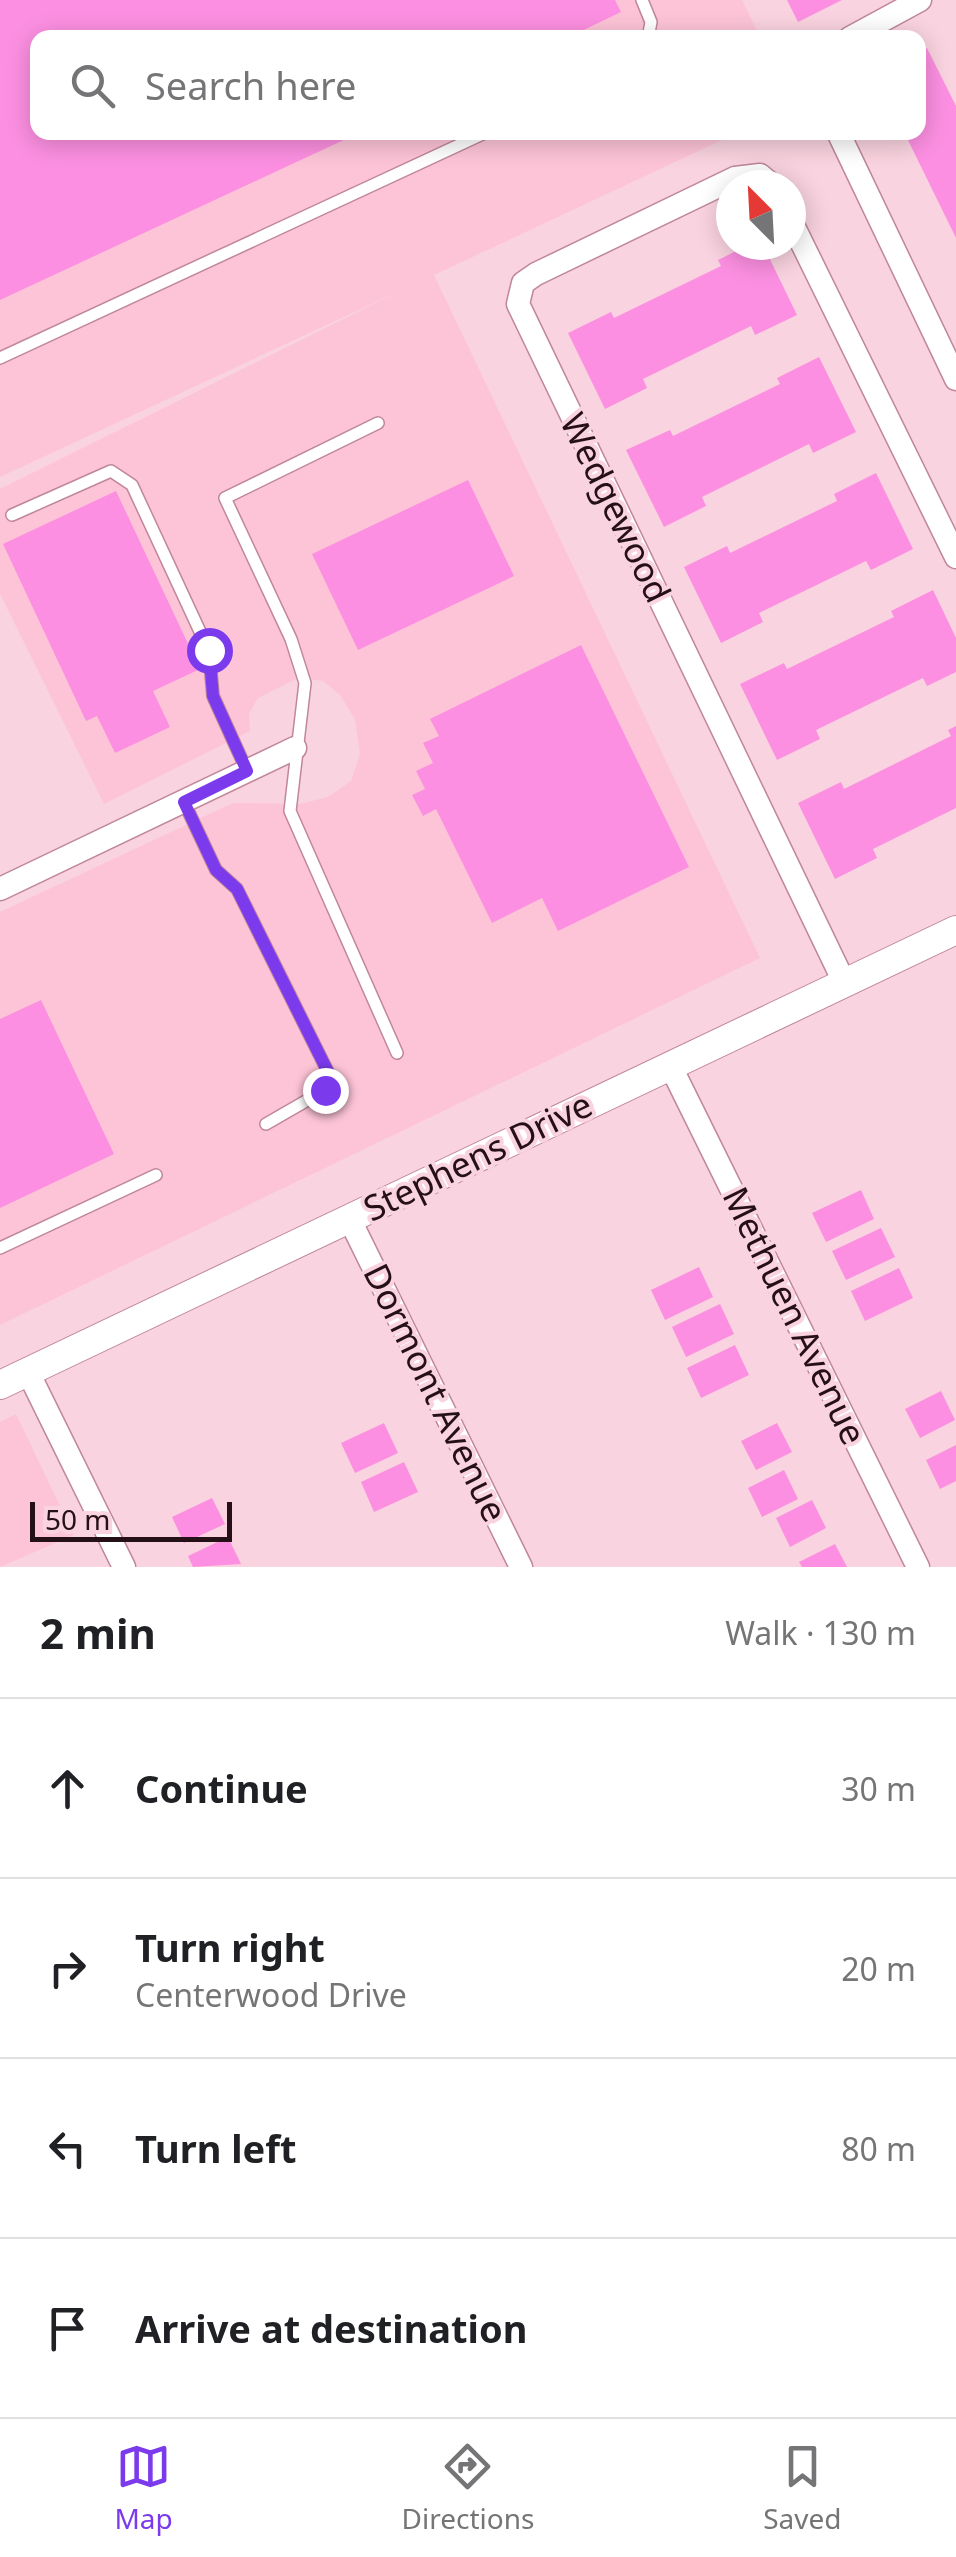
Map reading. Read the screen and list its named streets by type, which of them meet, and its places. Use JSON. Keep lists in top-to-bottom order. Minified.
{"streets":{"street":["Wedgewood","Stephens Drive","Methuen Avenue","Dormont Avenue"]},"crossings":[["Wedgewood","Stephens Drive"],["Stephens Drive","Methuen Avenue"],["Stephens Drive","Dormont Avenue"]],"scale_bar":"50 m","north":"top left","page":{"search":"Search here","scale":"50 m","heading":["2 min","Walk · 130 m"],"list":[["Continue","30 m"],["Turn right","Centerwood Drive","20 m"],["Turn left","80 m"],"Arrive at destination"],"nav":["Map","Directions","Saved"]}}
